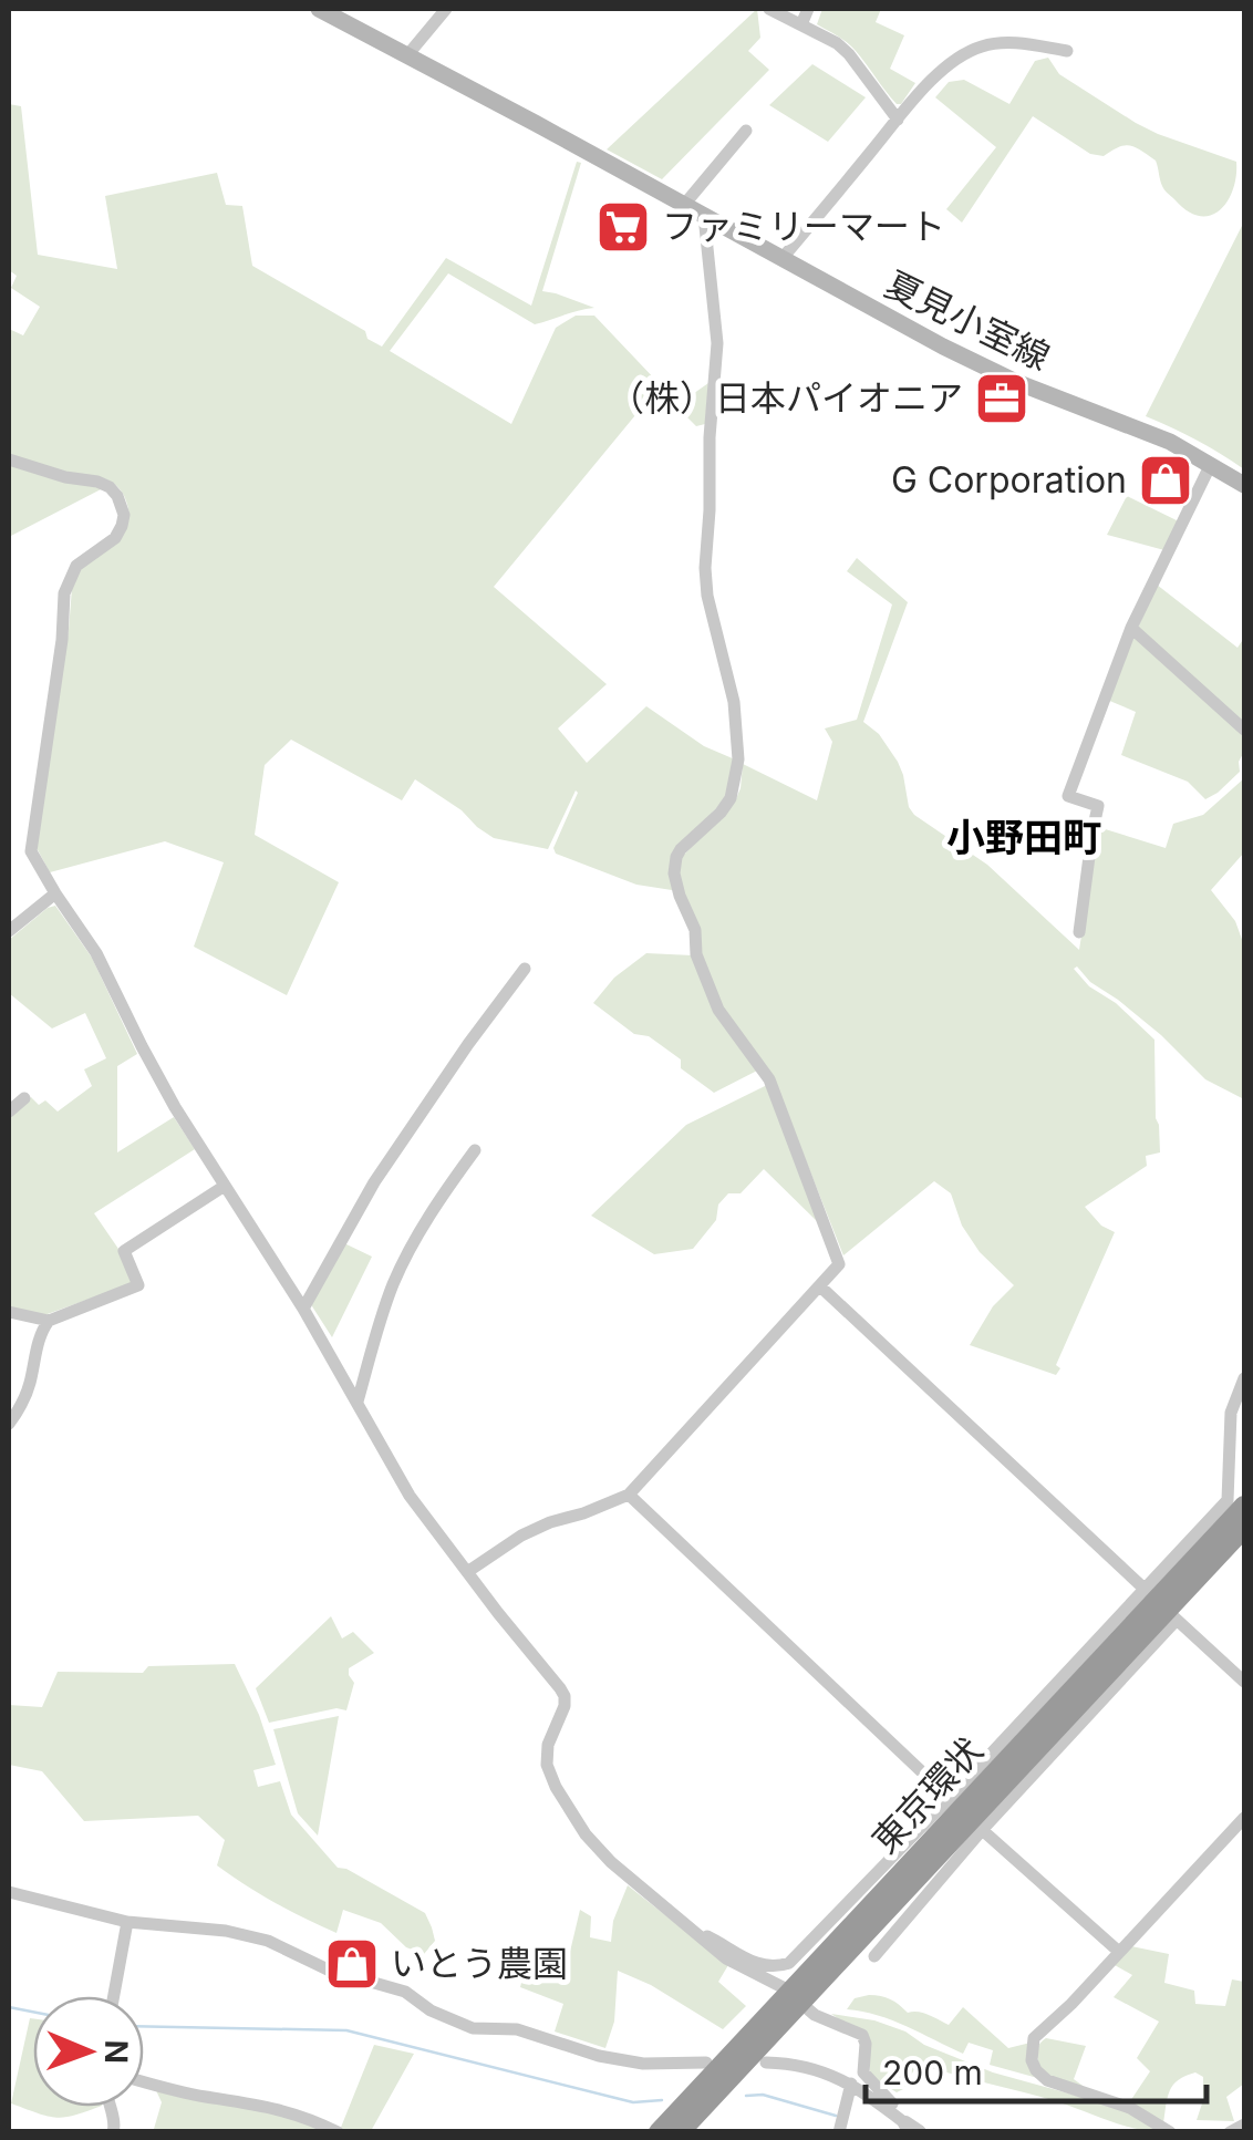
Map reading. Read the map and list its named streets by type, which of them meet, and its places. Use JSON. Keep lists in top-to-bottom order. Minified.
{"streets":{"highway":["東京環状"],"main road":["夏見小室線"]},"districts":["小野田町"],"places":{"supermarket":["ファミリーマート"],"office":["（株）日本パイオニア"],"shop":["G Corporation","いとう農園"]},"scale_bar":"200 m","north":"right"}
